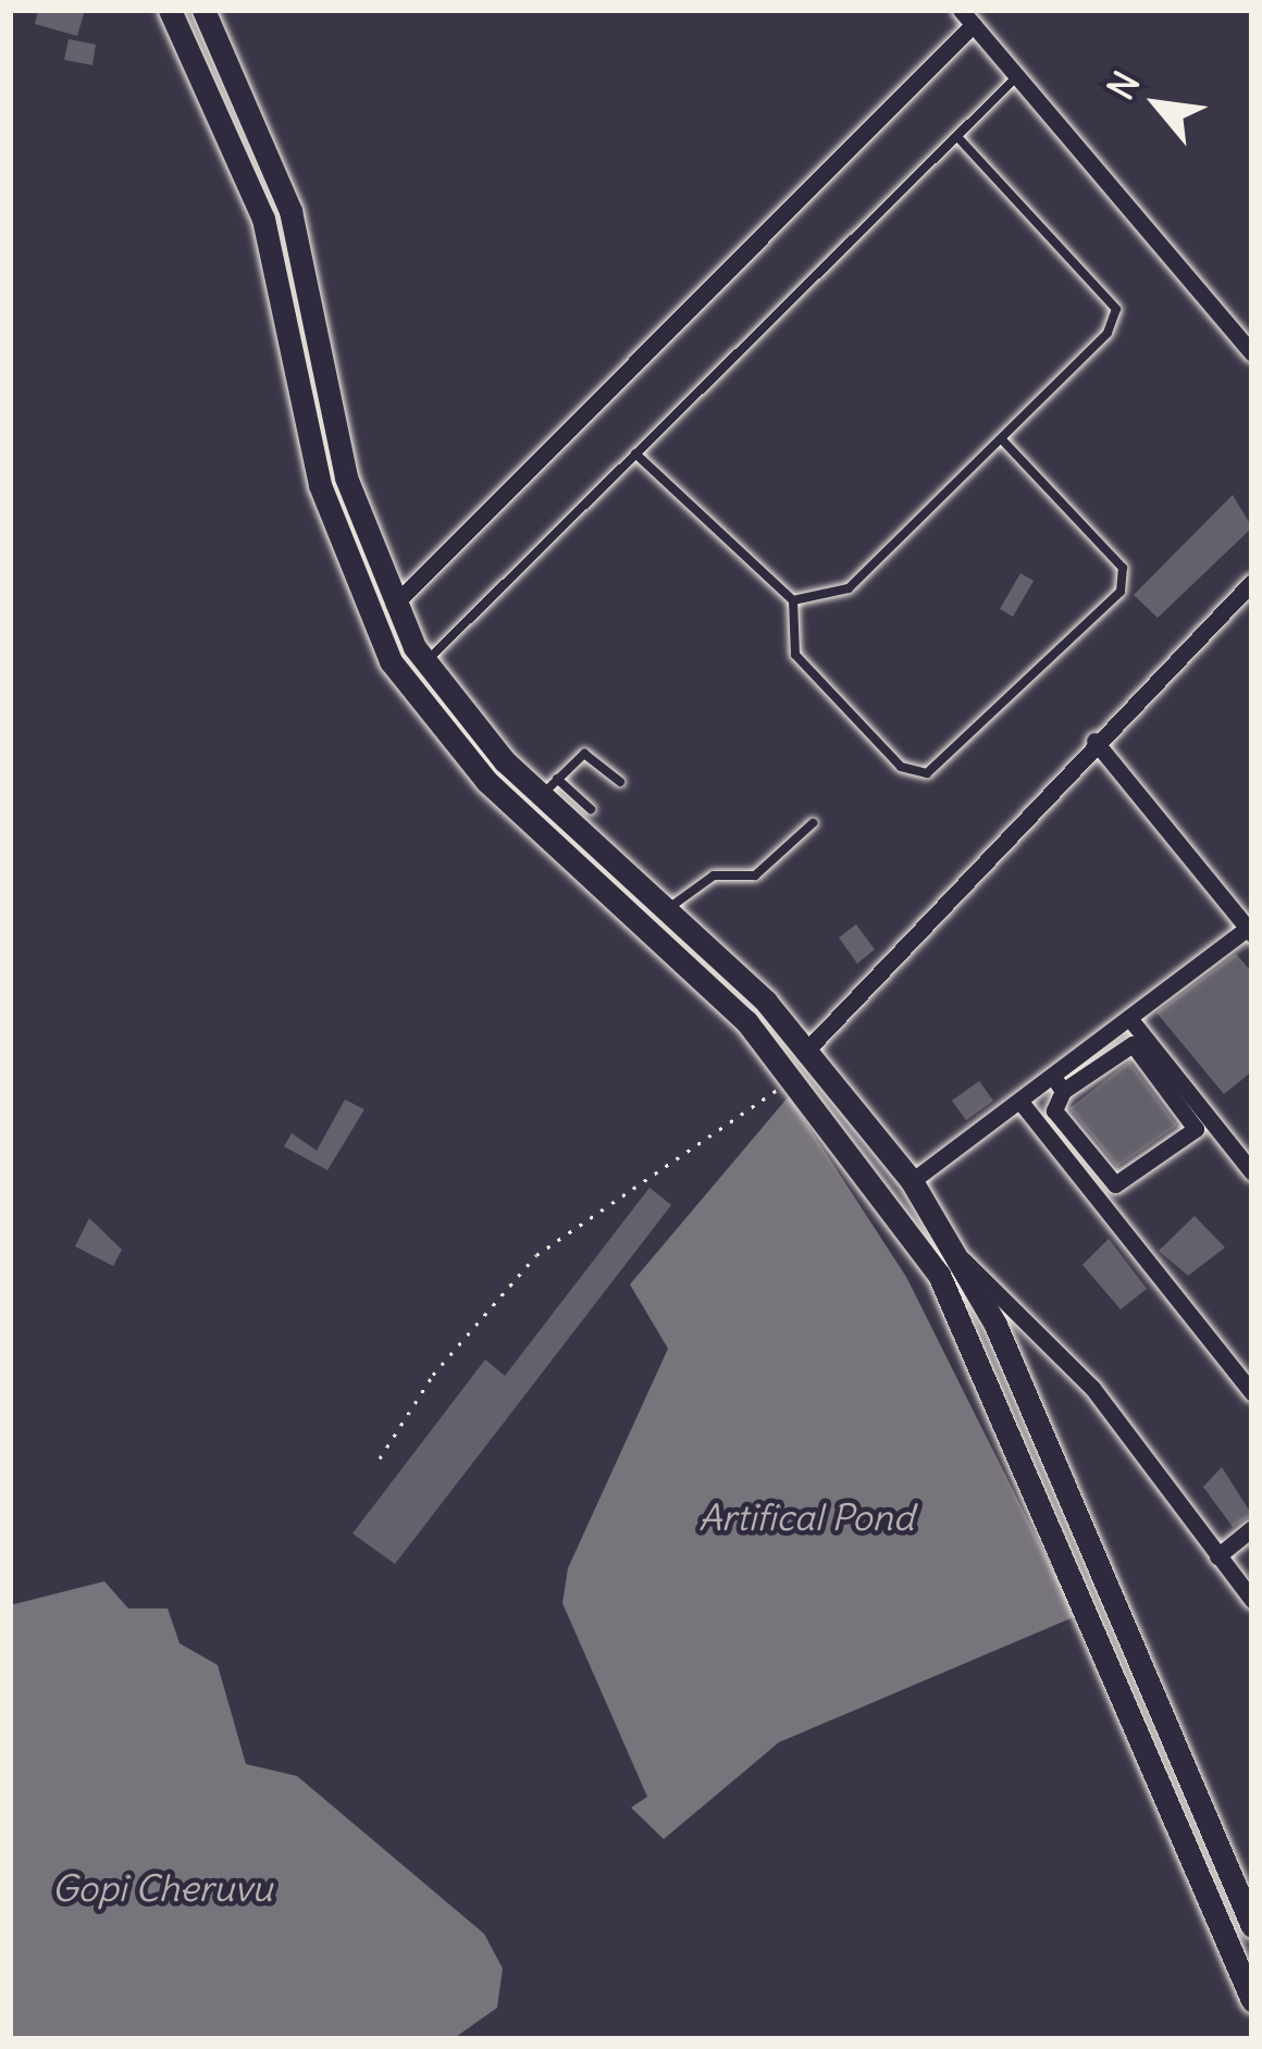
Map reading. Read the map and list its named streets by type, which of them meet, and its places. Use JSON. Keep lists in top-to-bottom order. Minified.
{"water":["Artifical Pond","Gopi Cheruvu"],"north":"top left"}
